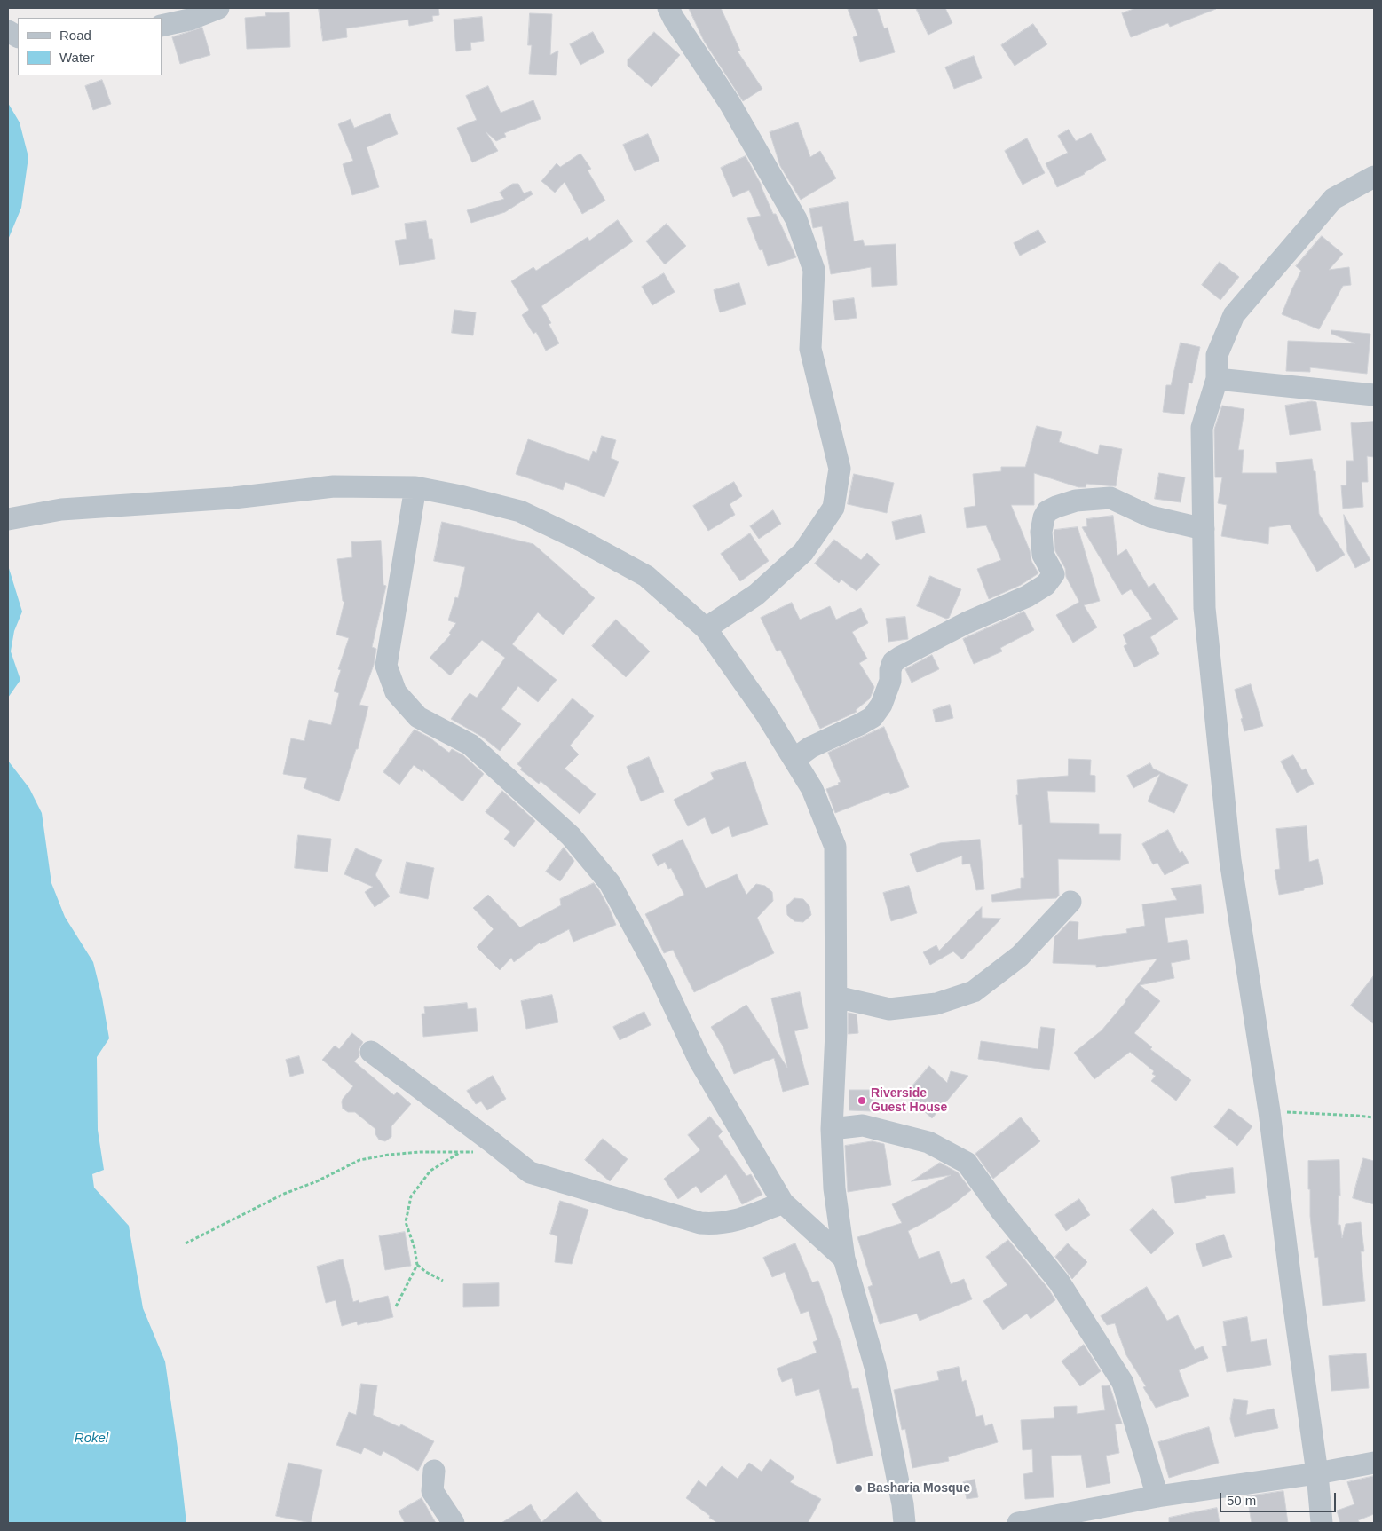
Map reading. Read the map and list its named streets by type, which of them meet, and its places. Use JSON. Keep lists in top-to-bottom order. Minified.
{"water":["Rokel"],"places":["Riverside Guest House","Basharia Mosque"],"legend":["Road","Water"],"scale_bar":"50 m"}
